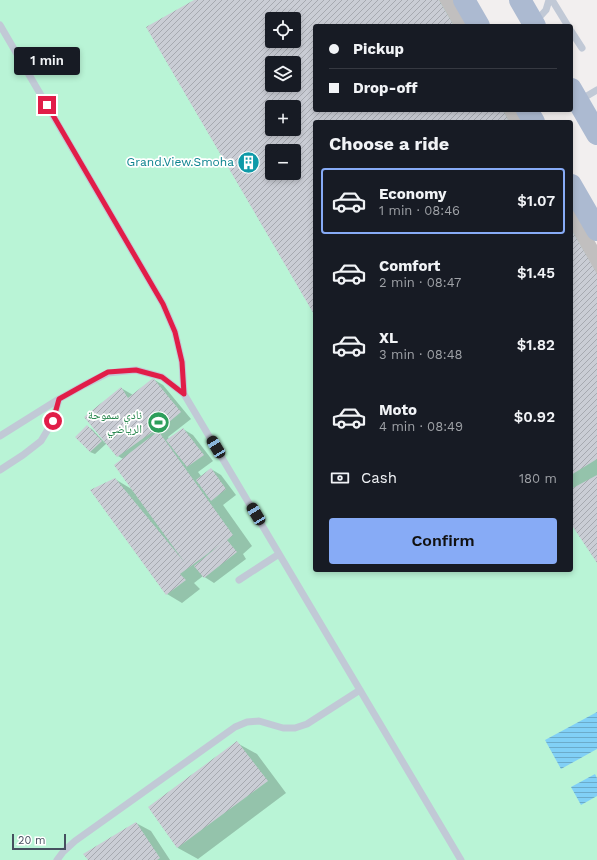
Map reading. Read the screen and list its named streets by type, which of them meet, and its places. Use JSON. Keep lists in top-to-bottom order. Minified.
{"places":{"building":["Grand.View.Smoha"],"sports":["نادي سموحة الرياضي"]},"scale_bar":"20 m","page":{"map_buttons":["+","−"],"banner":["Pickup","Drop-off"],"bubble":"1 min","heading":"Choose a ride","list":[{"name":"Economy","note":"1 min · 08:46","value":"$1.07"},{"name":"Comfort","note":"2 min · 08:47","value":"$1.45"},{"name":"XL","note":"3 min · 08:48","value":"$1.82"},{"name":"Moto","note":"4 min · 08:49","value":"$0.92"}],"pay":["Cash","180 m"],"buttons":"Confirm","scale":"20 m"}}
